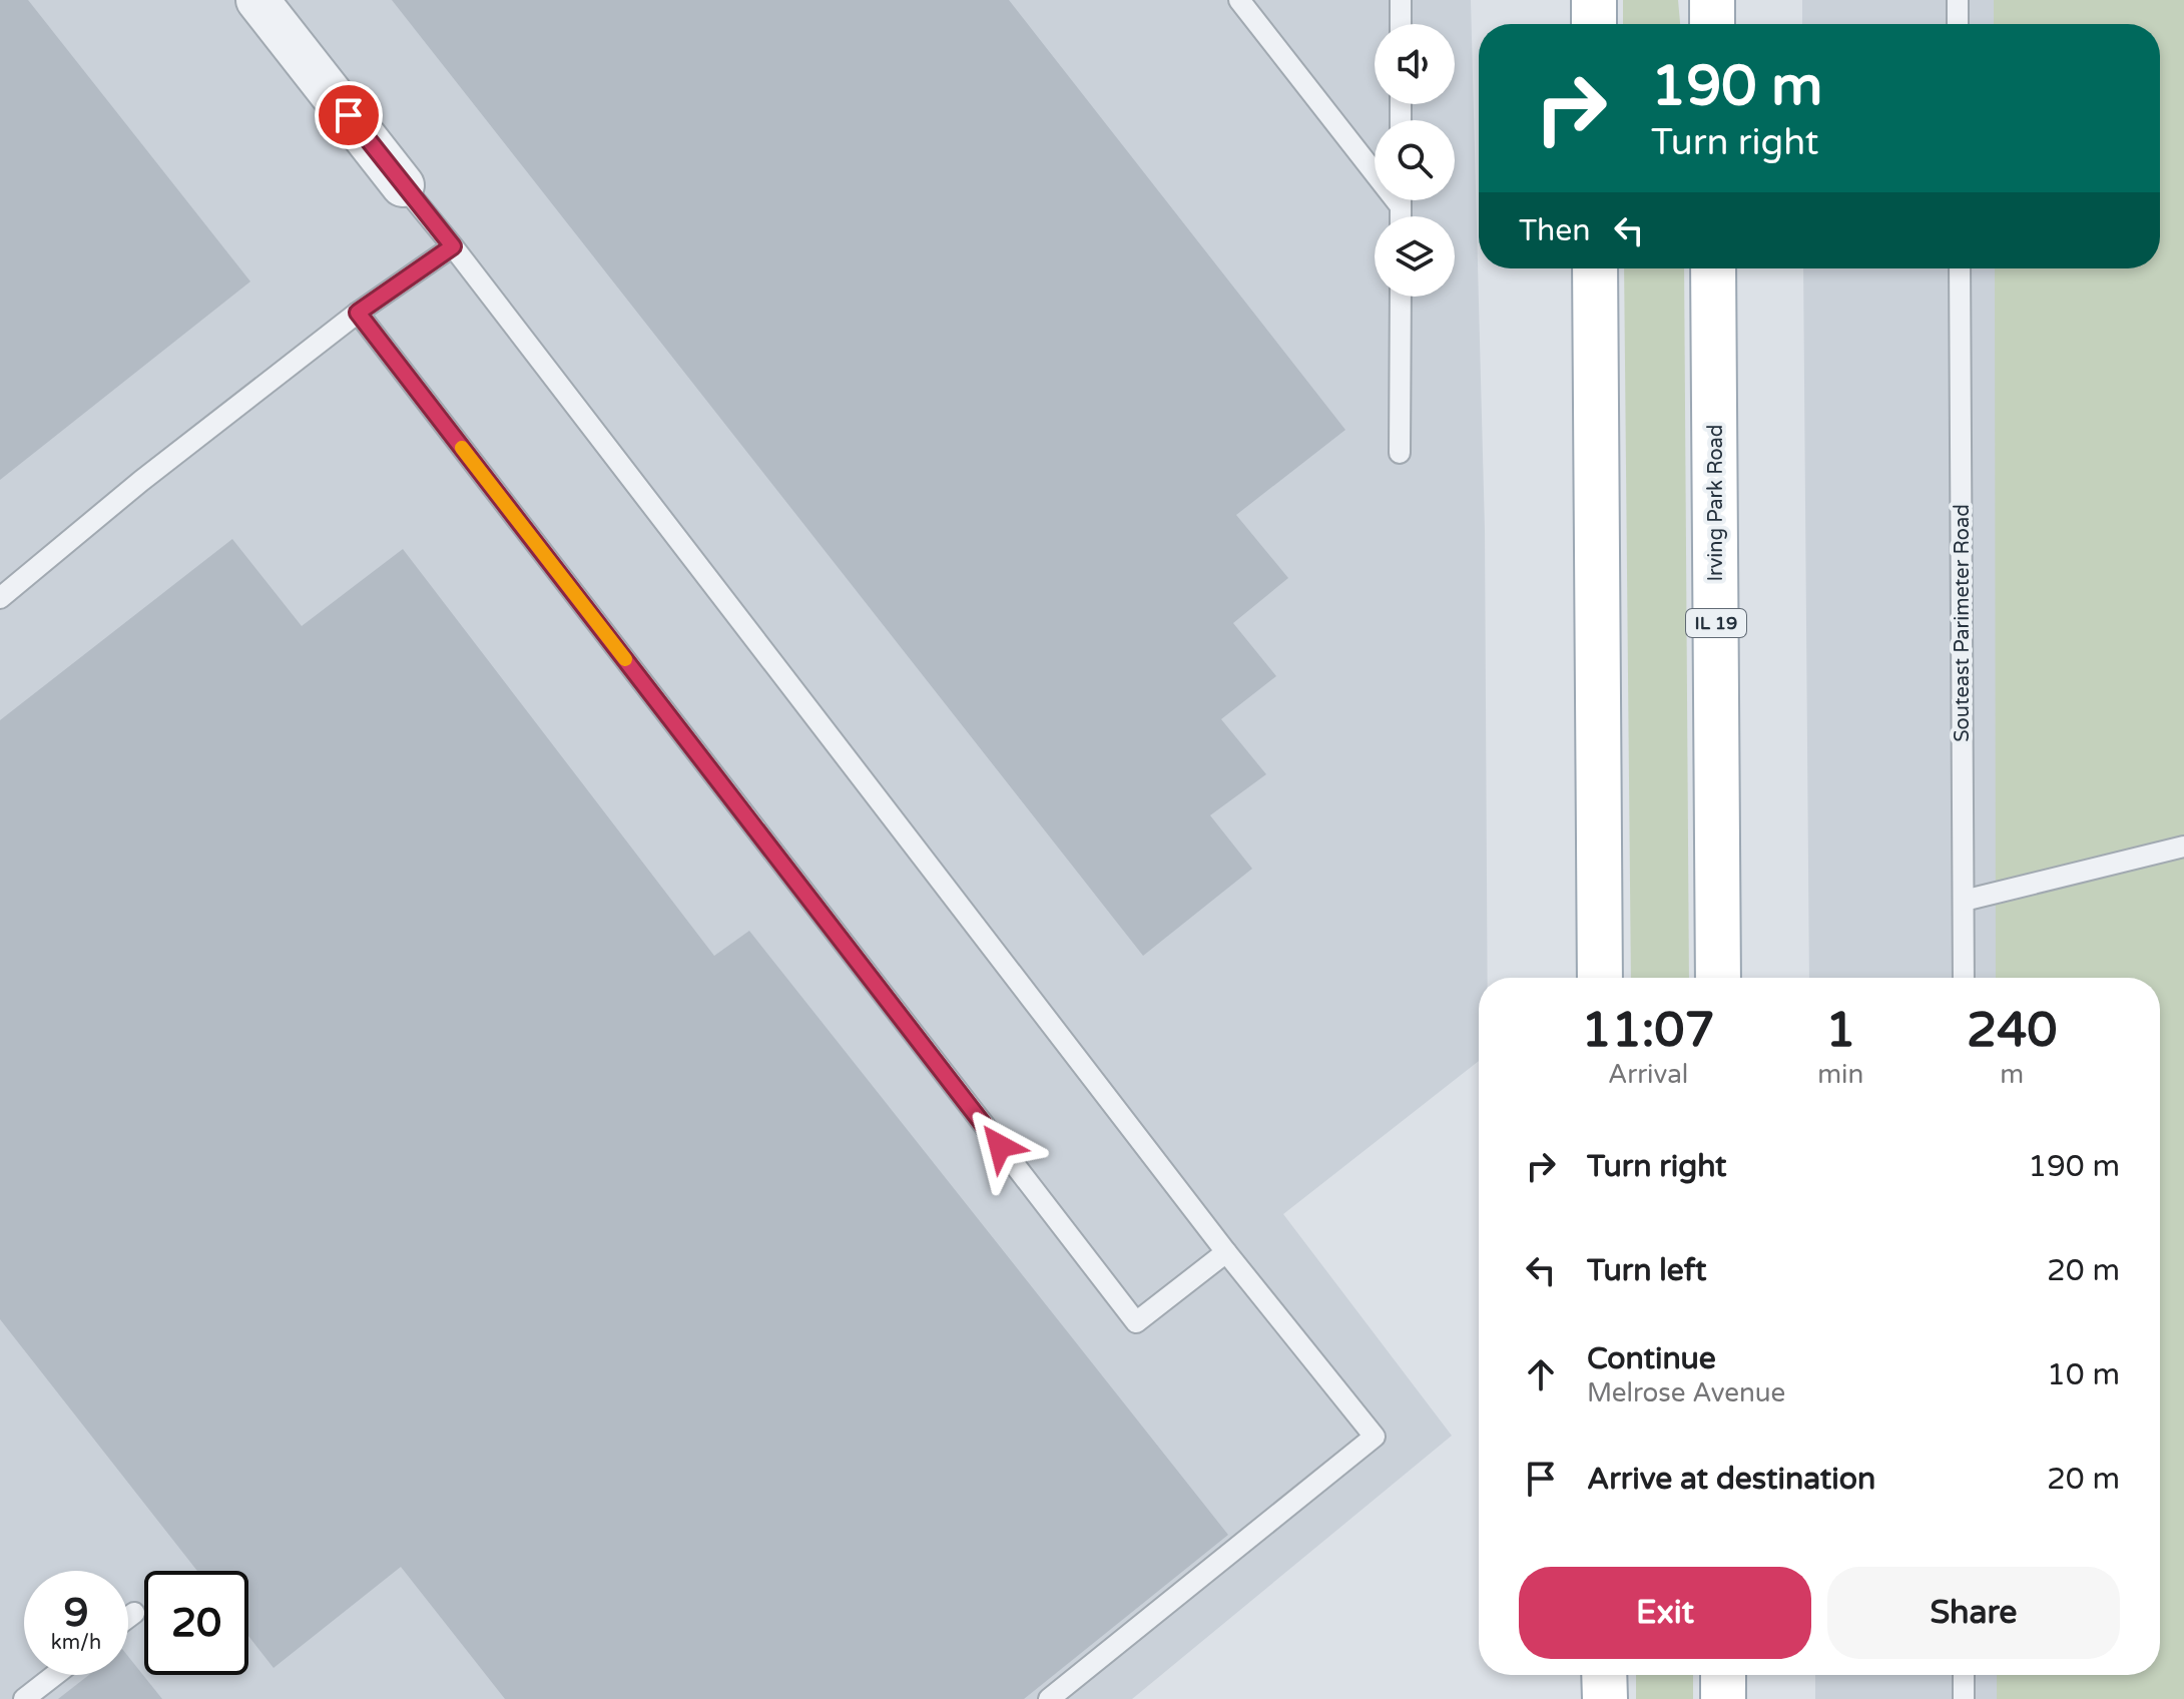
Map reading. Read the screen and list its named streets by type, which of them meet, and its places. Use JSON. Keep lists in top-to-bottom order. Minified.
{"streets":{"main road":["Irving Park Road","IL 19"],"lane":["Souteast Parimeter Road"]},"page":{"turn":["190 m","Turn right"],"then":"Then","eta":["11:07","Arrival","1","min","240","m"],"list":[{"name":"Turn right","value":"190 m"},{"name":"Turn left","value":"20 m"},{"name":"Continue","note":"Melrose Avenue","value":"10 m"},{"name":"Arrive at destination","value":"20 m"}],"buttons":["Exit","Share"],"speed":"9 km/h","limit":"20"}}
